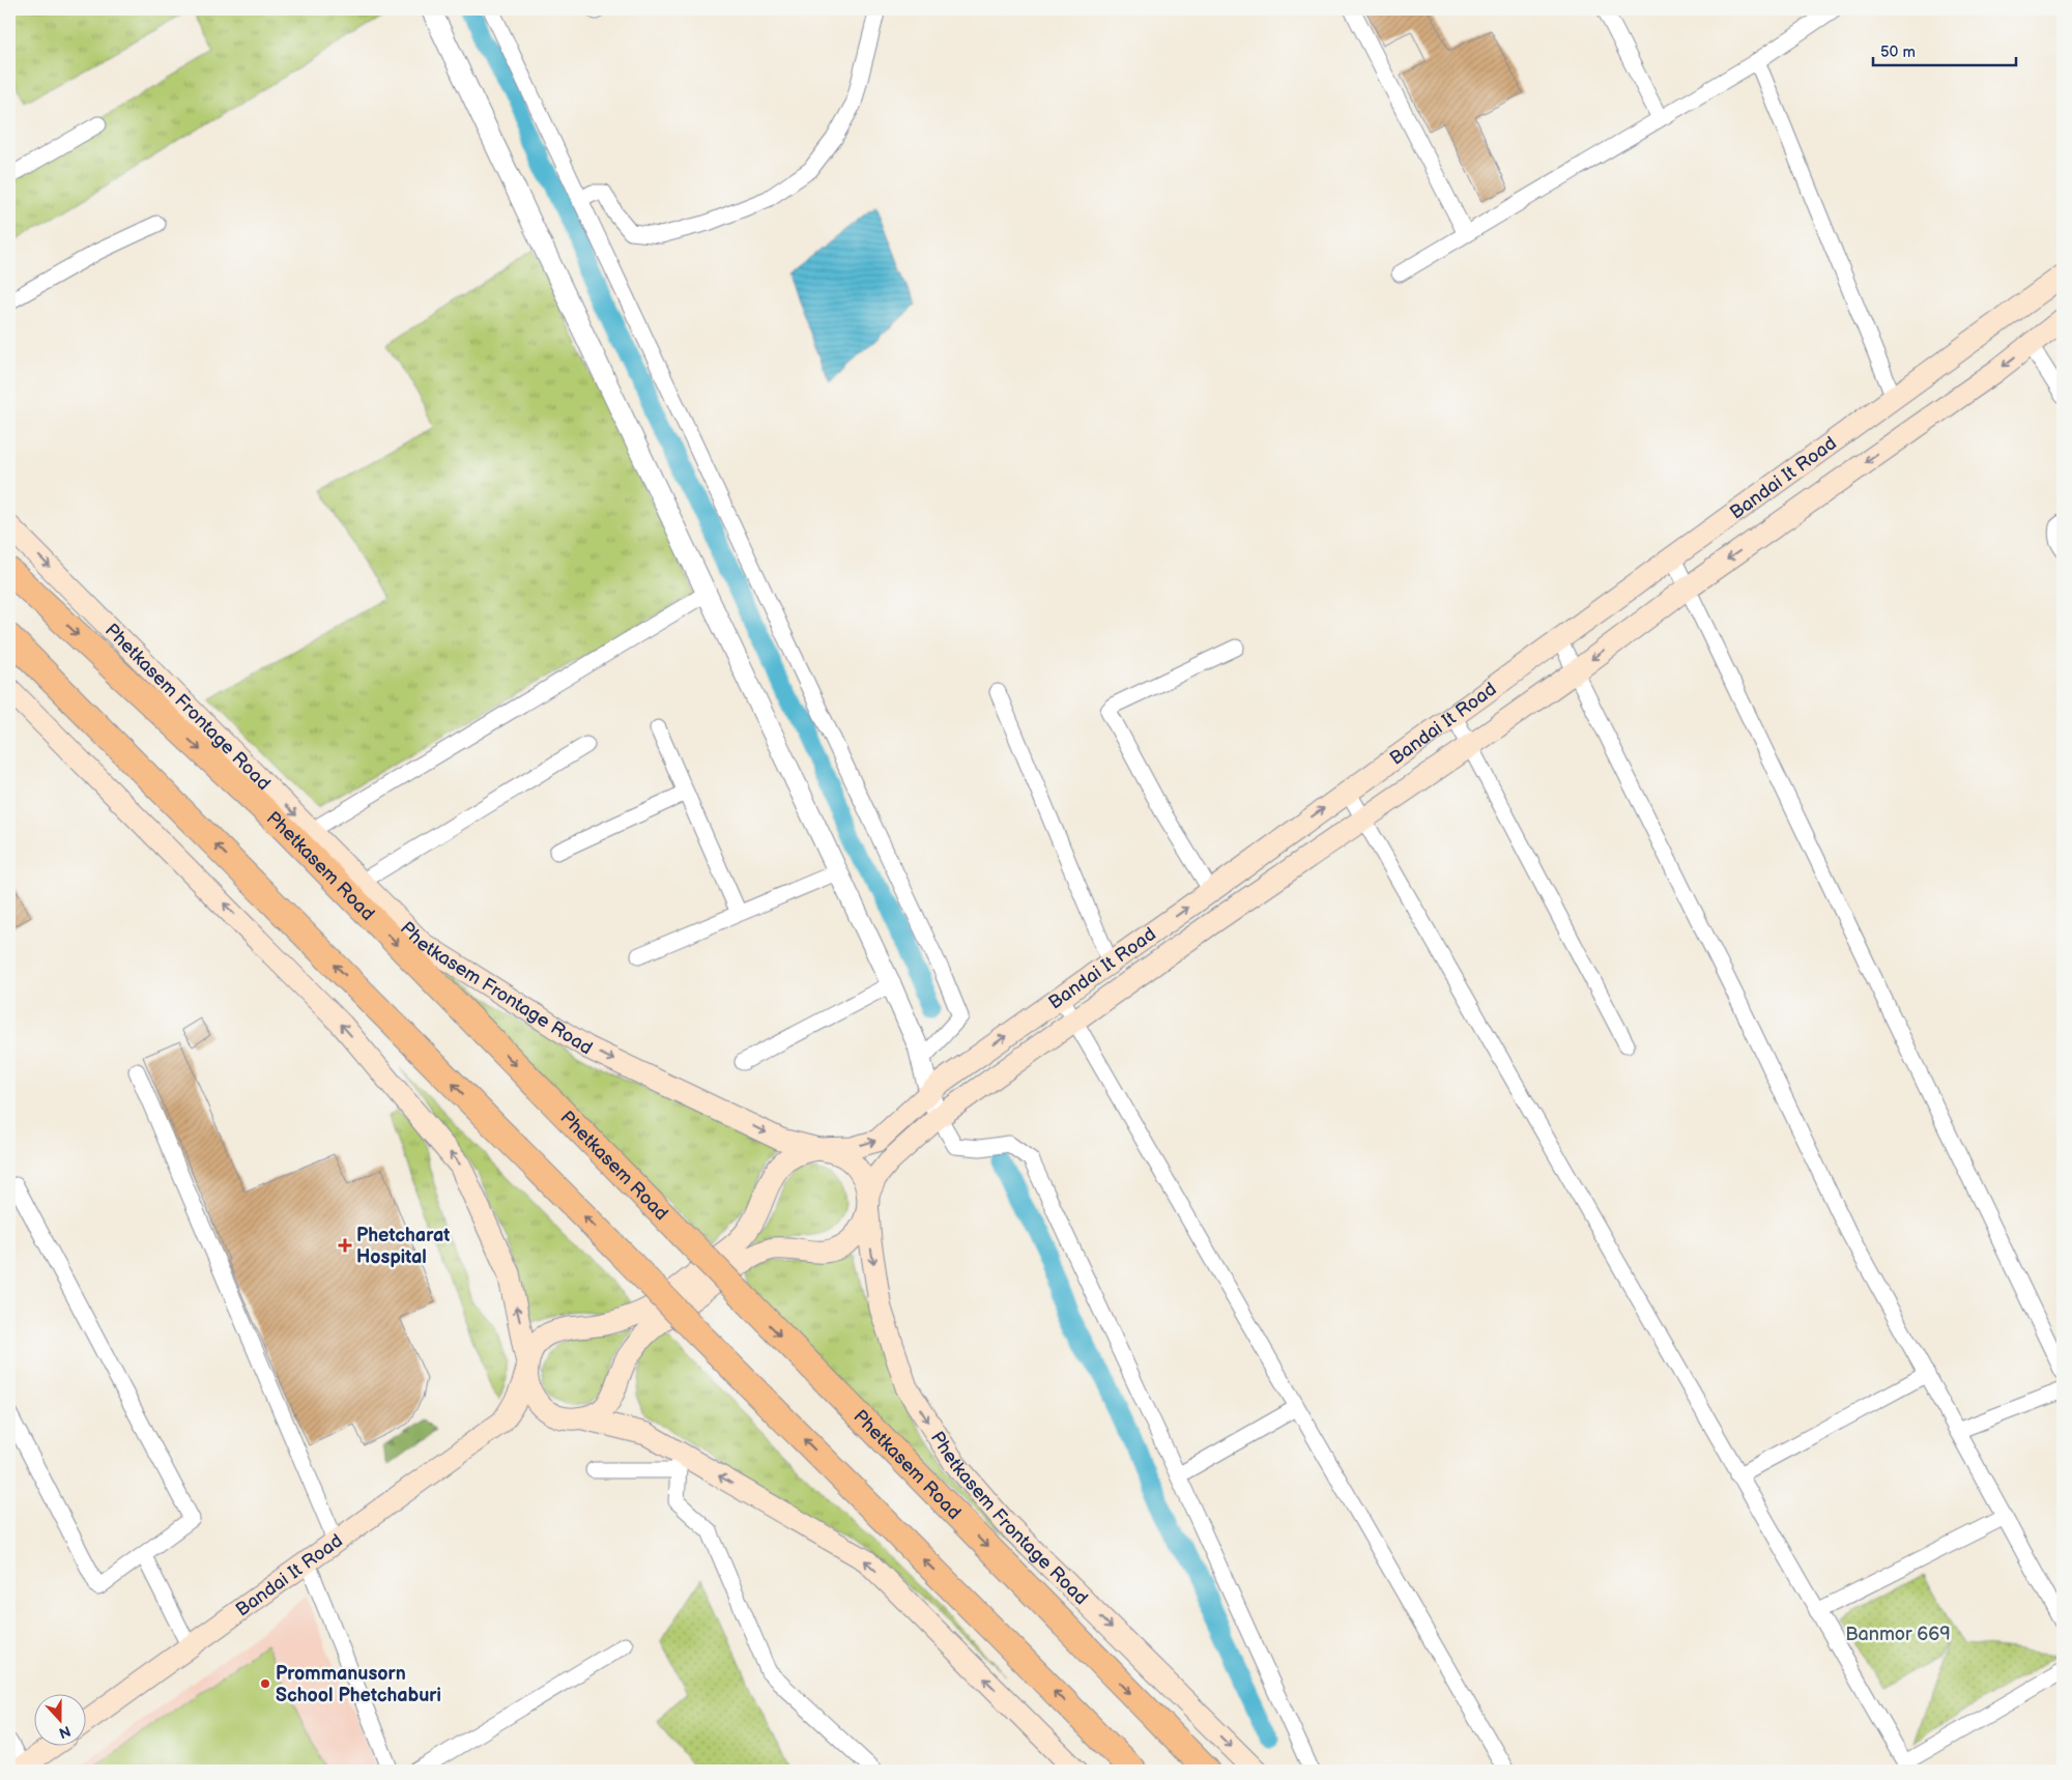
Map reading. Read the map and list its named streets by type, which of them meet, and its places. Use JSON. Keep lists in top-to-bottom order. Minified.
{"streets":{"highway":["Phetkasem Road"],"main road":["Bandai It Road","Phetkasem Frontage Road"]},"crossings":[["Bandai It Road","Phetkasem Frontage Road"]],"parks":["Banmor 669"],"places":{"health":["Phetcharat Hospital"],"other":["Prommanusorn School Phetchaburi"]},"scale_bar":"50 m","north":"bottom"}
